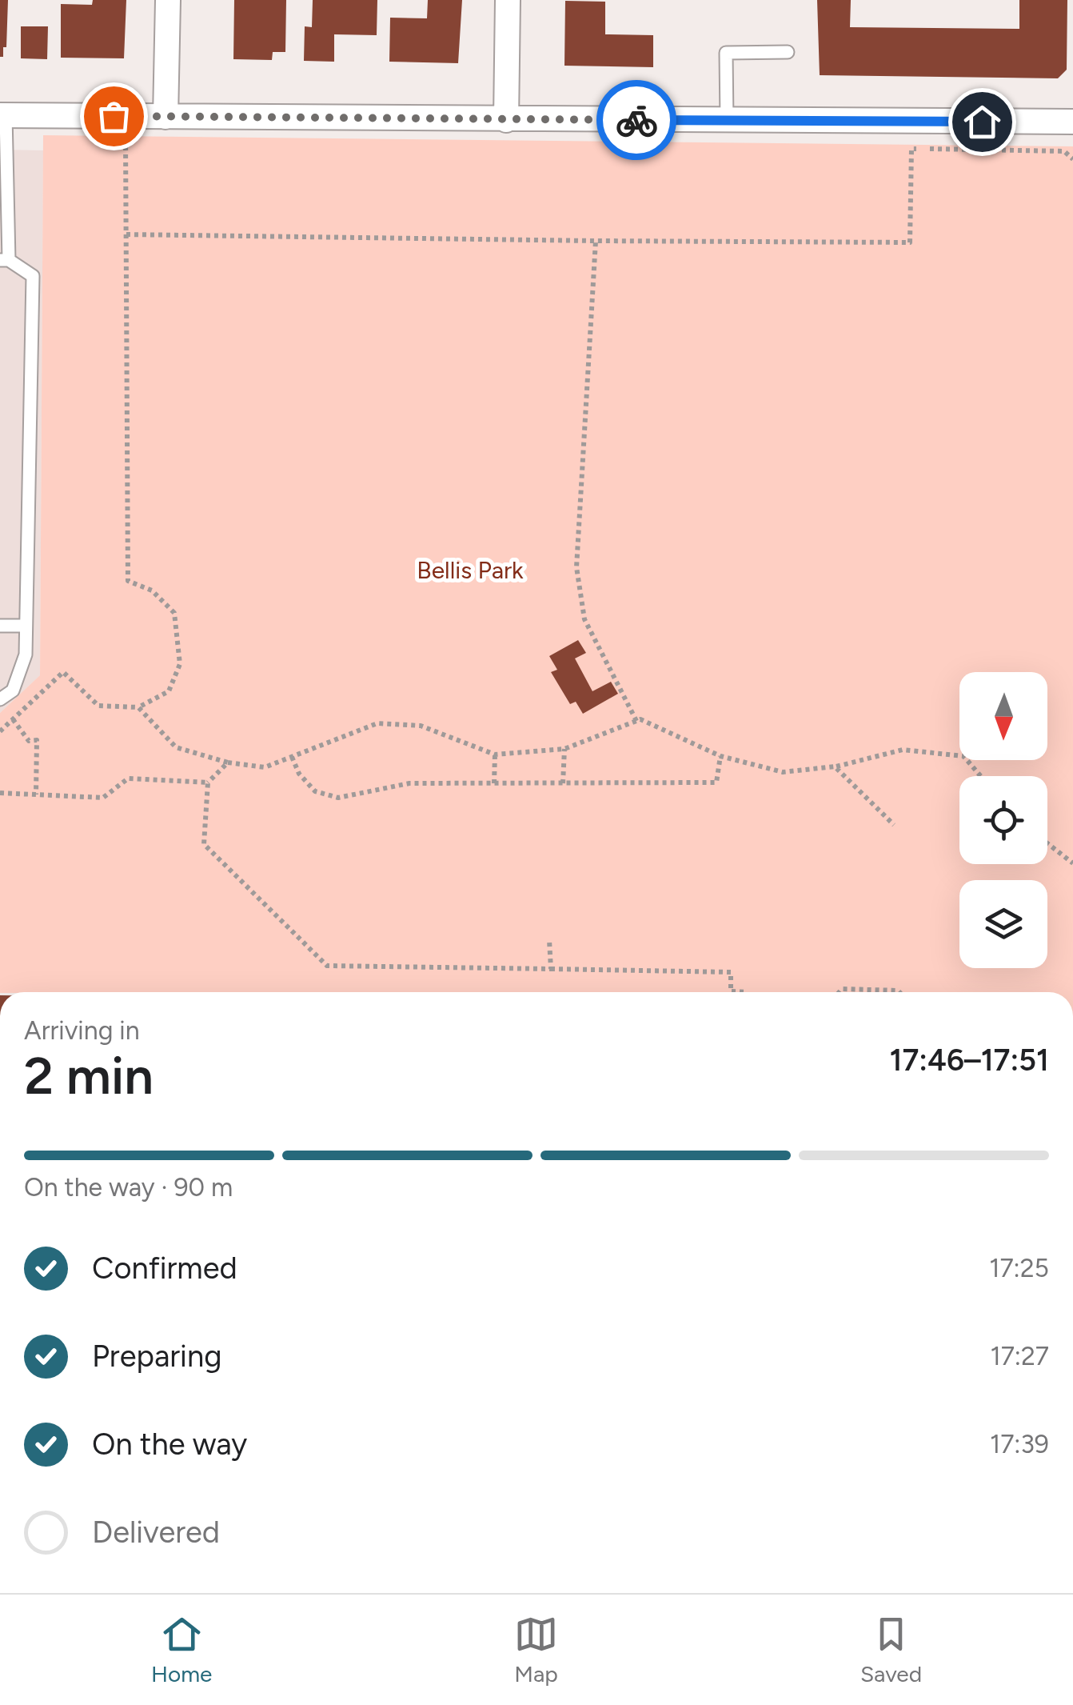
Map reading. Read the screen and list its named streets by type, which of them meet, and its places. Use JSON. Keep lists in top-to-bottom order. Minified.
{"parks":["Bellis Park"],"north":"bottom","page":{"heading":["2 min","Arriving in","17:46–17:51"],"bar":"On the way · 90 m","list":[["Confirmed","17:25"],["Preparing","17:27"],["On the way","17:39"],"Delivered"],"tabs":["Home","Map","Saved"]}}
